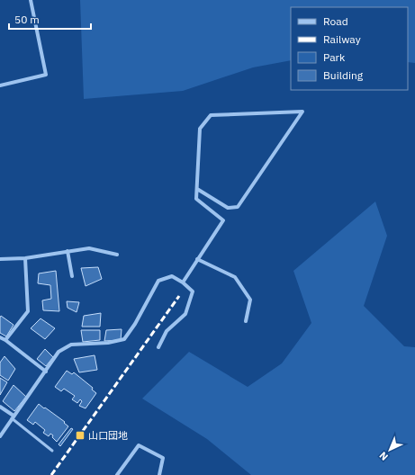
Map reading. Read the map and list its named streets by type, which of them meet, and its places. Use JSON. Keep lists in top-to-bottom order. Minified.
{"places":{"transit":["山口団地"]},"legend":["Road","Railway","Park","Building"],"scale_bar":"50 m","north":"bottom left"}
